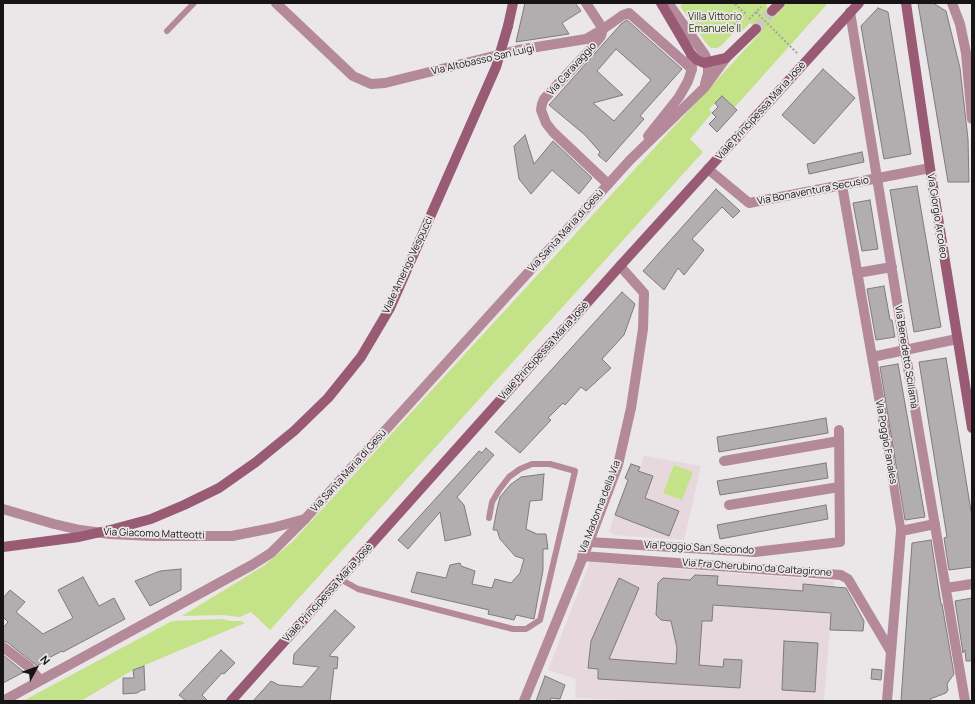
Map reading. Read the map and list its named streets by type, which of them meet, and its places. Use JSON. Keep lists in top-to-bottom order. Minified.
{"streets":{"main road":["Viale Principessa Maria Josè","Via Giorgio Arcoleo","Viale Amerigo Vespucci"],"street":["Via Altobasso San Luigi","Via Caravaggio","Via Bonaventura Secusio","Via Santa Maria di Gesù","Via Benedetto Scillamà","Via Poggio Fanales","Via Madonna della Via","Via Giacomo Matteotti","Via Poggio San Secondo","Via Fra Cherubino da Caltagirone"]},"crossings":[["Via Altobasso San Luigi","Via Caravaggio"],["Via Caravaggio","Via Santa Maria di Gesù"],["Viale Principessa Maria Josè","Via Bonaventura Secusio"],["Viale Principessa Maria Josè","Via Benedetto Scillamà"],["Viale Principessa Maria Josè","Via Madonna della Via"],["Via Bonaventura Secusio","Via Giorgio Arcoleo"],["Via Bonaventura Secusio","Via Benedetto Scillamà"],["Via Bonaventura Secusio","Via Poggio Fanales"],["Via Santa Maria di Gesù","Via Giacomo Matteotti"],["Via Poggio Fanales","Via Fra Cherubino da Caltagirone"],["Via Madonna della Via","Via Poggio San Secondo"],["Via Madonna della Via","Via Fra Cherubino da Caltagirone"]],"parks":["Villa Vittorio Emanuele II"],"north":"top right"}
